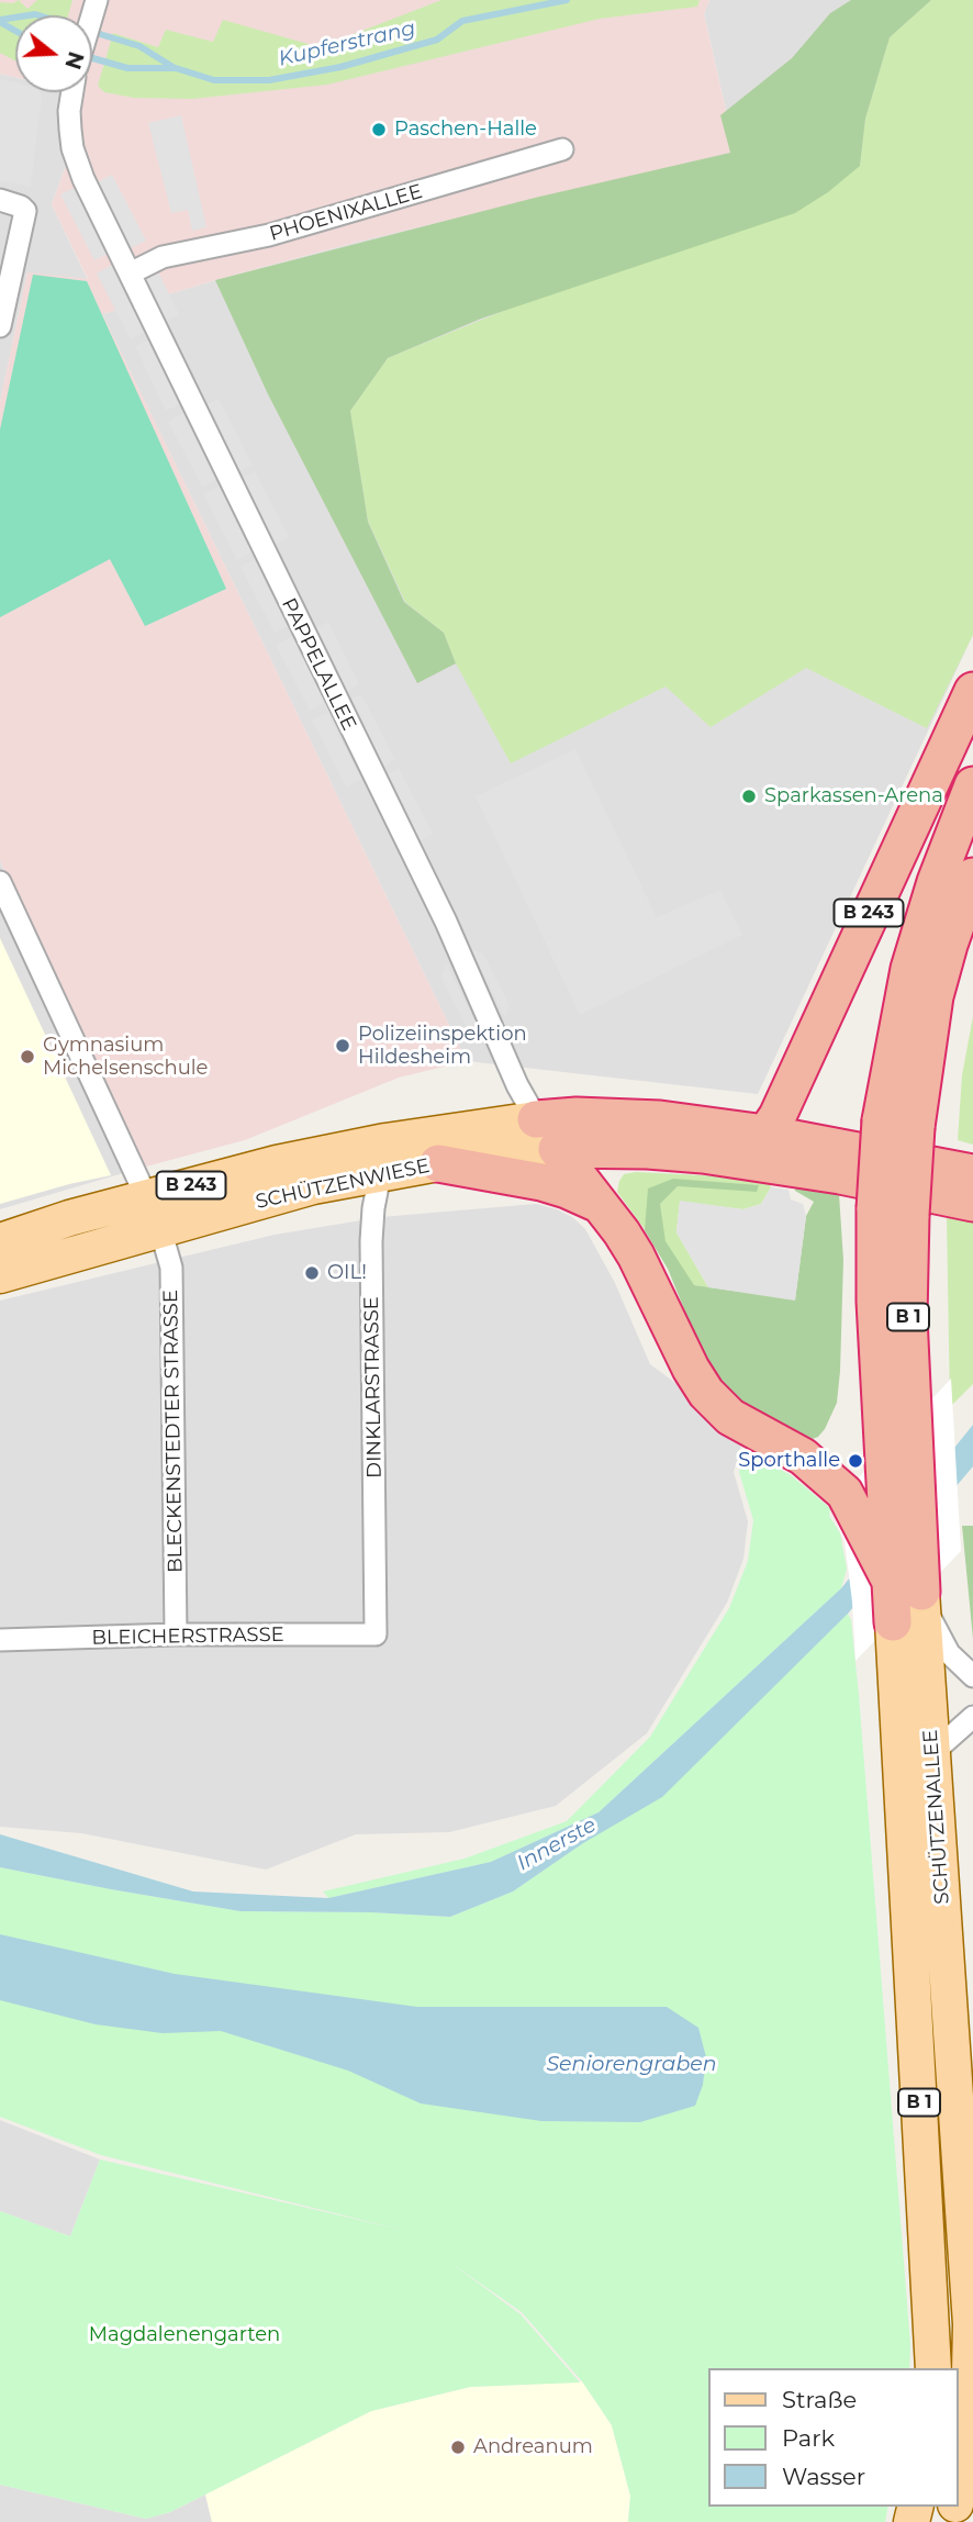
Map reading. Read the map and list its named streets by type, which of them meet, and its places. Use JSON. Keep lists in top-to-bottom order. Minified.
{"streets":{"highway":["B 243","B 1","SCHÜTZENALLEE"],"main road":["SCHÜTZENWIESE"],"street":["PHOENIXALLEE","PAPPELALLEE","DINKLARSTRASSE","BLECKENSTEDTER STRASSE","BLEICHERSTRASSE"]},"crossings":[["PHOENIXALLEE","PAPPELALLEE"],["PAPPELALLEE","B 243"],["PAPPELALLEE","SCHÜTZENWIESE"],["B 243","SCHÜTZENWIESE"],["SCHÜTZENWIESE","DINKLARSTRASSE"],["SCHÜTZENWIESE","BLECKENSTEDTER STRASSE"],["B 1","SCHÜTZENALLEE"],["DINKLARSTRASSE","BLEICHERSTRASSE"],["BLECKENSTEDTER STRASSE","BLEICHERSTRASSE"]],"water":["Kupferstrang","Innerste","Seniorengraben"],"parks":["Magdalenengarten"],"places":["Paschen-Halle","Sparkassen-Arena","Polizeiinspektion Hildesheim","Gymnasium Michelsenschule","OIL!","Sporthalle","Andreanum"],"legend":["Straße","Park","Wasser"],"north":"right"}
